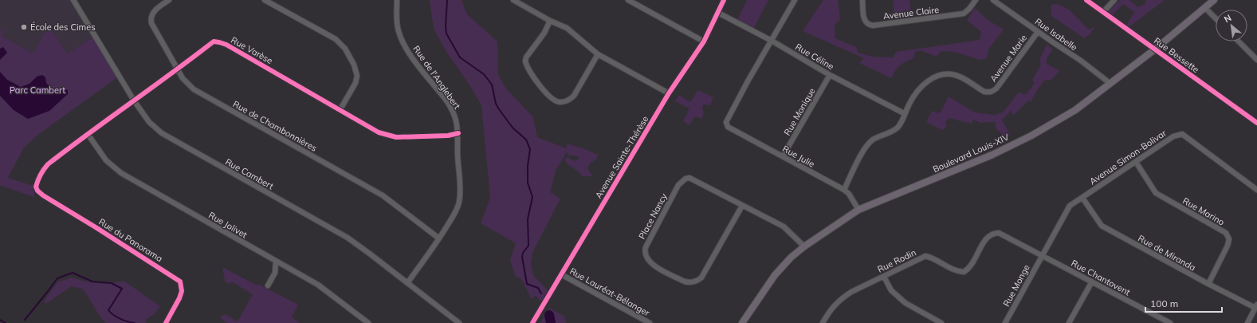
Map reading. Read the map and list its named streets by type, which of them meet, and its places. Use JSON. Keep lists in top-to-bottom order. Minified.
{"streets":{"main road":["Boulevard Louis-XIV"],"street":["Avenue Claire","Rue Isabelle","Rue Varèse","Rue Bessette","Rue Céline","Avenue Marie","Rue de l'Anglebert","Rue Monique","Rue de Chambonnières","Rue Julie","Avenue Sainte-Thérèse","Avenue Simon-Bolivar","Rue Cambert","Rue Marino","Place Nancy","Rue Jolivet","Rue du Panorama","Rue de Miranda","Rue Rodin","Rue Chantovent","Rue Monge","Rue Lauréat-Bélanger"]},"crossings":[["Rue Isabelle","Avenue Marie"],["Rue Isabelle","Boulevard Louis-XIV"],["Rue Varèse","Rue de l'Anglebert"],["Rue Varèse","Rue de Chambonnières"],["Rue Varèse","Rue Cambert"],["Rue Varèse","Rue Jolivet"],["Rue Varèse","Rue du Panorama"],["Rue Bessette","Boulevard Louis-XIV"],["Rue Céline","Avenue Marie"],["Rue Céline","Rue Monique"],["Rue Céline","Rue Julie"],["Rue Céline","Avenue Sainte-Thérèse"],["Avenue Marie","Rue Julie"],["Rue de l'Anglebert","Rue de Chambonnières"],["Rue de l'Anglebert","Rue Cambert"],["Rue Monique","Rue Julie"],["Boulevard Louis-XIV","Rue Julie"],["Boulevard Louis-XIV","Place Nancy"],["Avenue Sainte-Thérèse","Rue Lauréat-Bélanger"],["Avenue Simon-Bolivar","Rue Marino"],["Avenue Simon-Bolivar","Rue de Miranda"],["Avenue Simon-Bolivar","Rue Rodin"],["Avenue Simon-Bolivar","Rue Chantovent"],["Avenue Simon-Bolivar","Rue Monge"],["Rue Marino","Rue de Miranda"],["Rue Rodin","Rue Chantovent"],["Rue Rodin","Rue Monge"],["Rue Chantovent","Rue Monge"]],"parks":["Parc Cambert"],"places":["École des Cimes"],"scale_bar":"100 m","north":"top left"}
